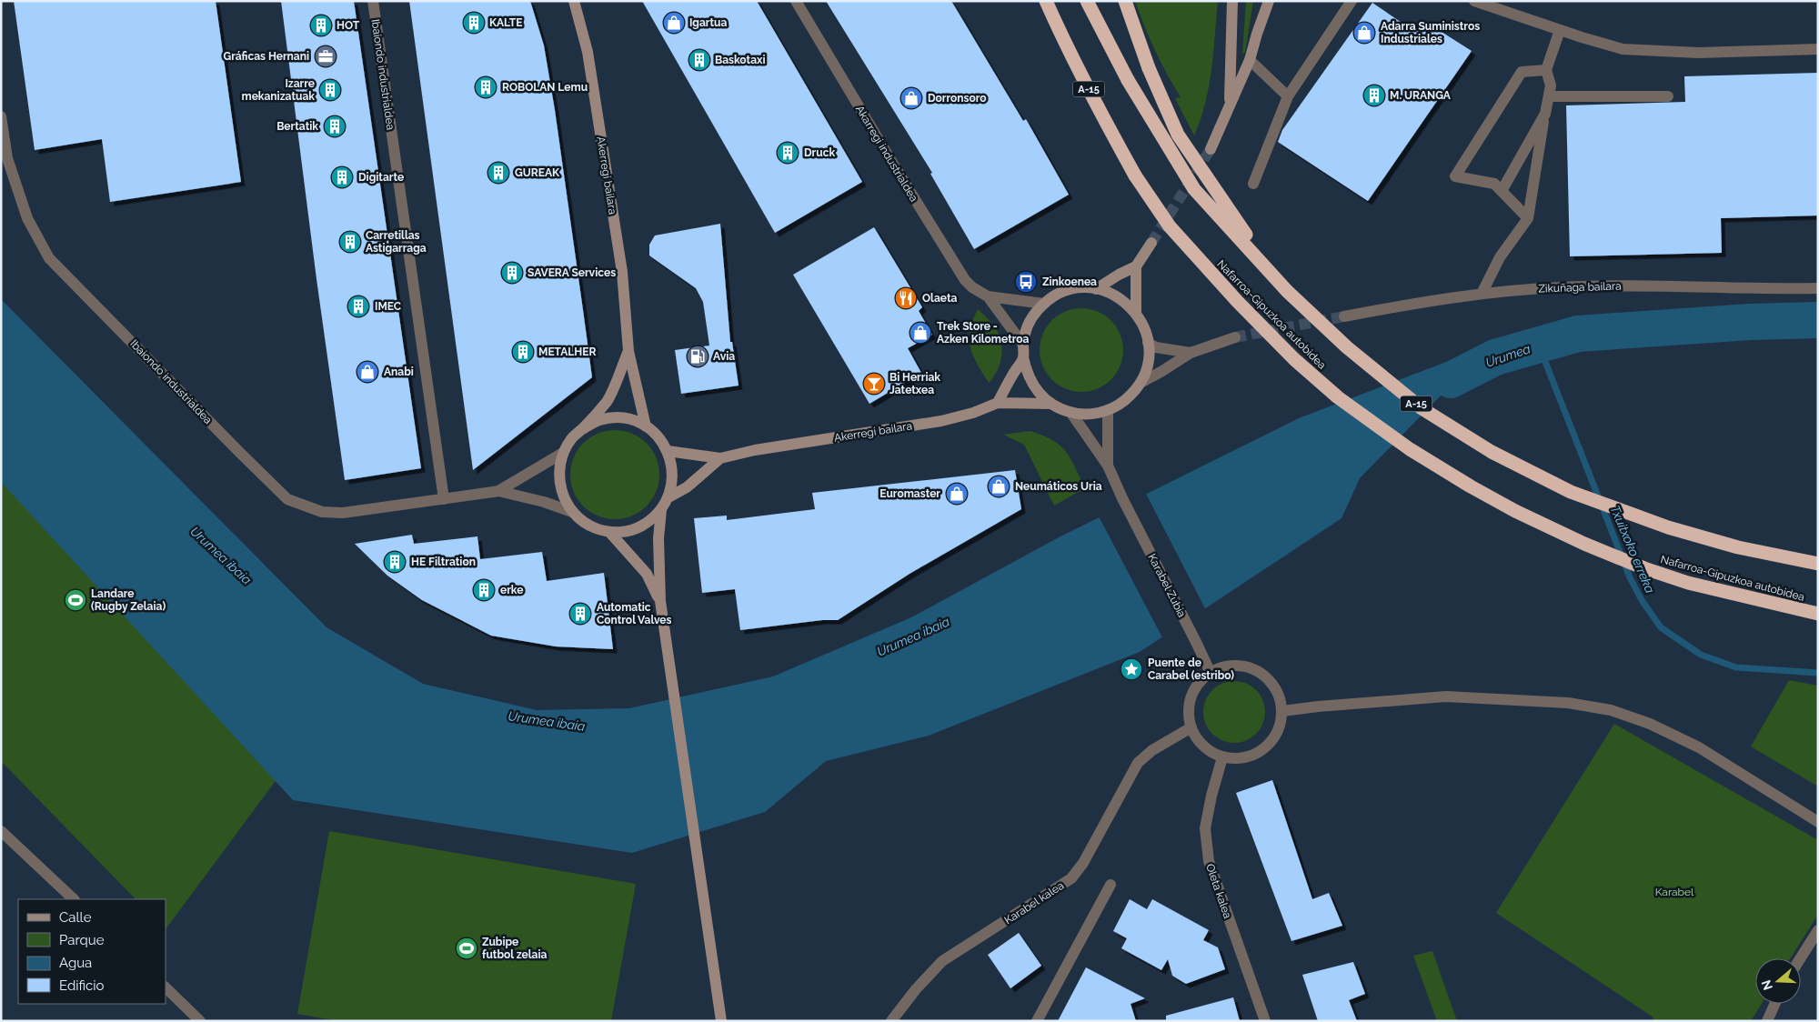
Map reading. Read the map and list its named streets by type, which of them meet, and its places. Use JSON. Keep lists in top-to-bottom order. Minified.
{"streets":{"highway":["A-15","Nafarroa-Gipuzkoa autobidea"],"main road":["Akerregi bailara"],"street":["Ibaiondo industrialdea","Akarregi industrialdea","Zikuñaga bailara","Karabel Zubia","Oleta kalea","Karabel kalea"]},"crossings":[["Karabel Zubia","Oleta kalea"],["Karabel Zubia","Karabel kalea"],["Oleta kalea","Karabel kalea"]],"water":["Urumea","Txuitxoko erreka","Urumea ibaia"],"parks":["Karabel"],"places":{"building":["KALTE","HOT","Baskotaxi","ROBOLAN Lemu","Izarre mekanizatuak","M. URANGA","Bertatik","Druck","GUREAK","Digitarte","Carretillas Astigarraga","SAVERA Services","IMEC","METALHER","HE Filtration","erke","Automatic Control Valves"],"shop":["Igartua","Adarra Suministros Industriales","Dorronsoro","Trek Store - Azken Kilometroa","Anabi","Neumáticos Uria","Euromaster"],"office":["Gráficas Hernani"],"bus stop":["Zinkoenea"],"restaurant":["Olaeta"],"fuel station":["Avia"],"bar":["Bi Herriak Jatetxea"],"sports":["Landare (Rugby Zelaia)","Zubipe futbol zelaia"],"place":["Puente de Carabel (estribo)"]},"legend":["Calle","Parque","Agua","Edificio"],"north":"left"}
